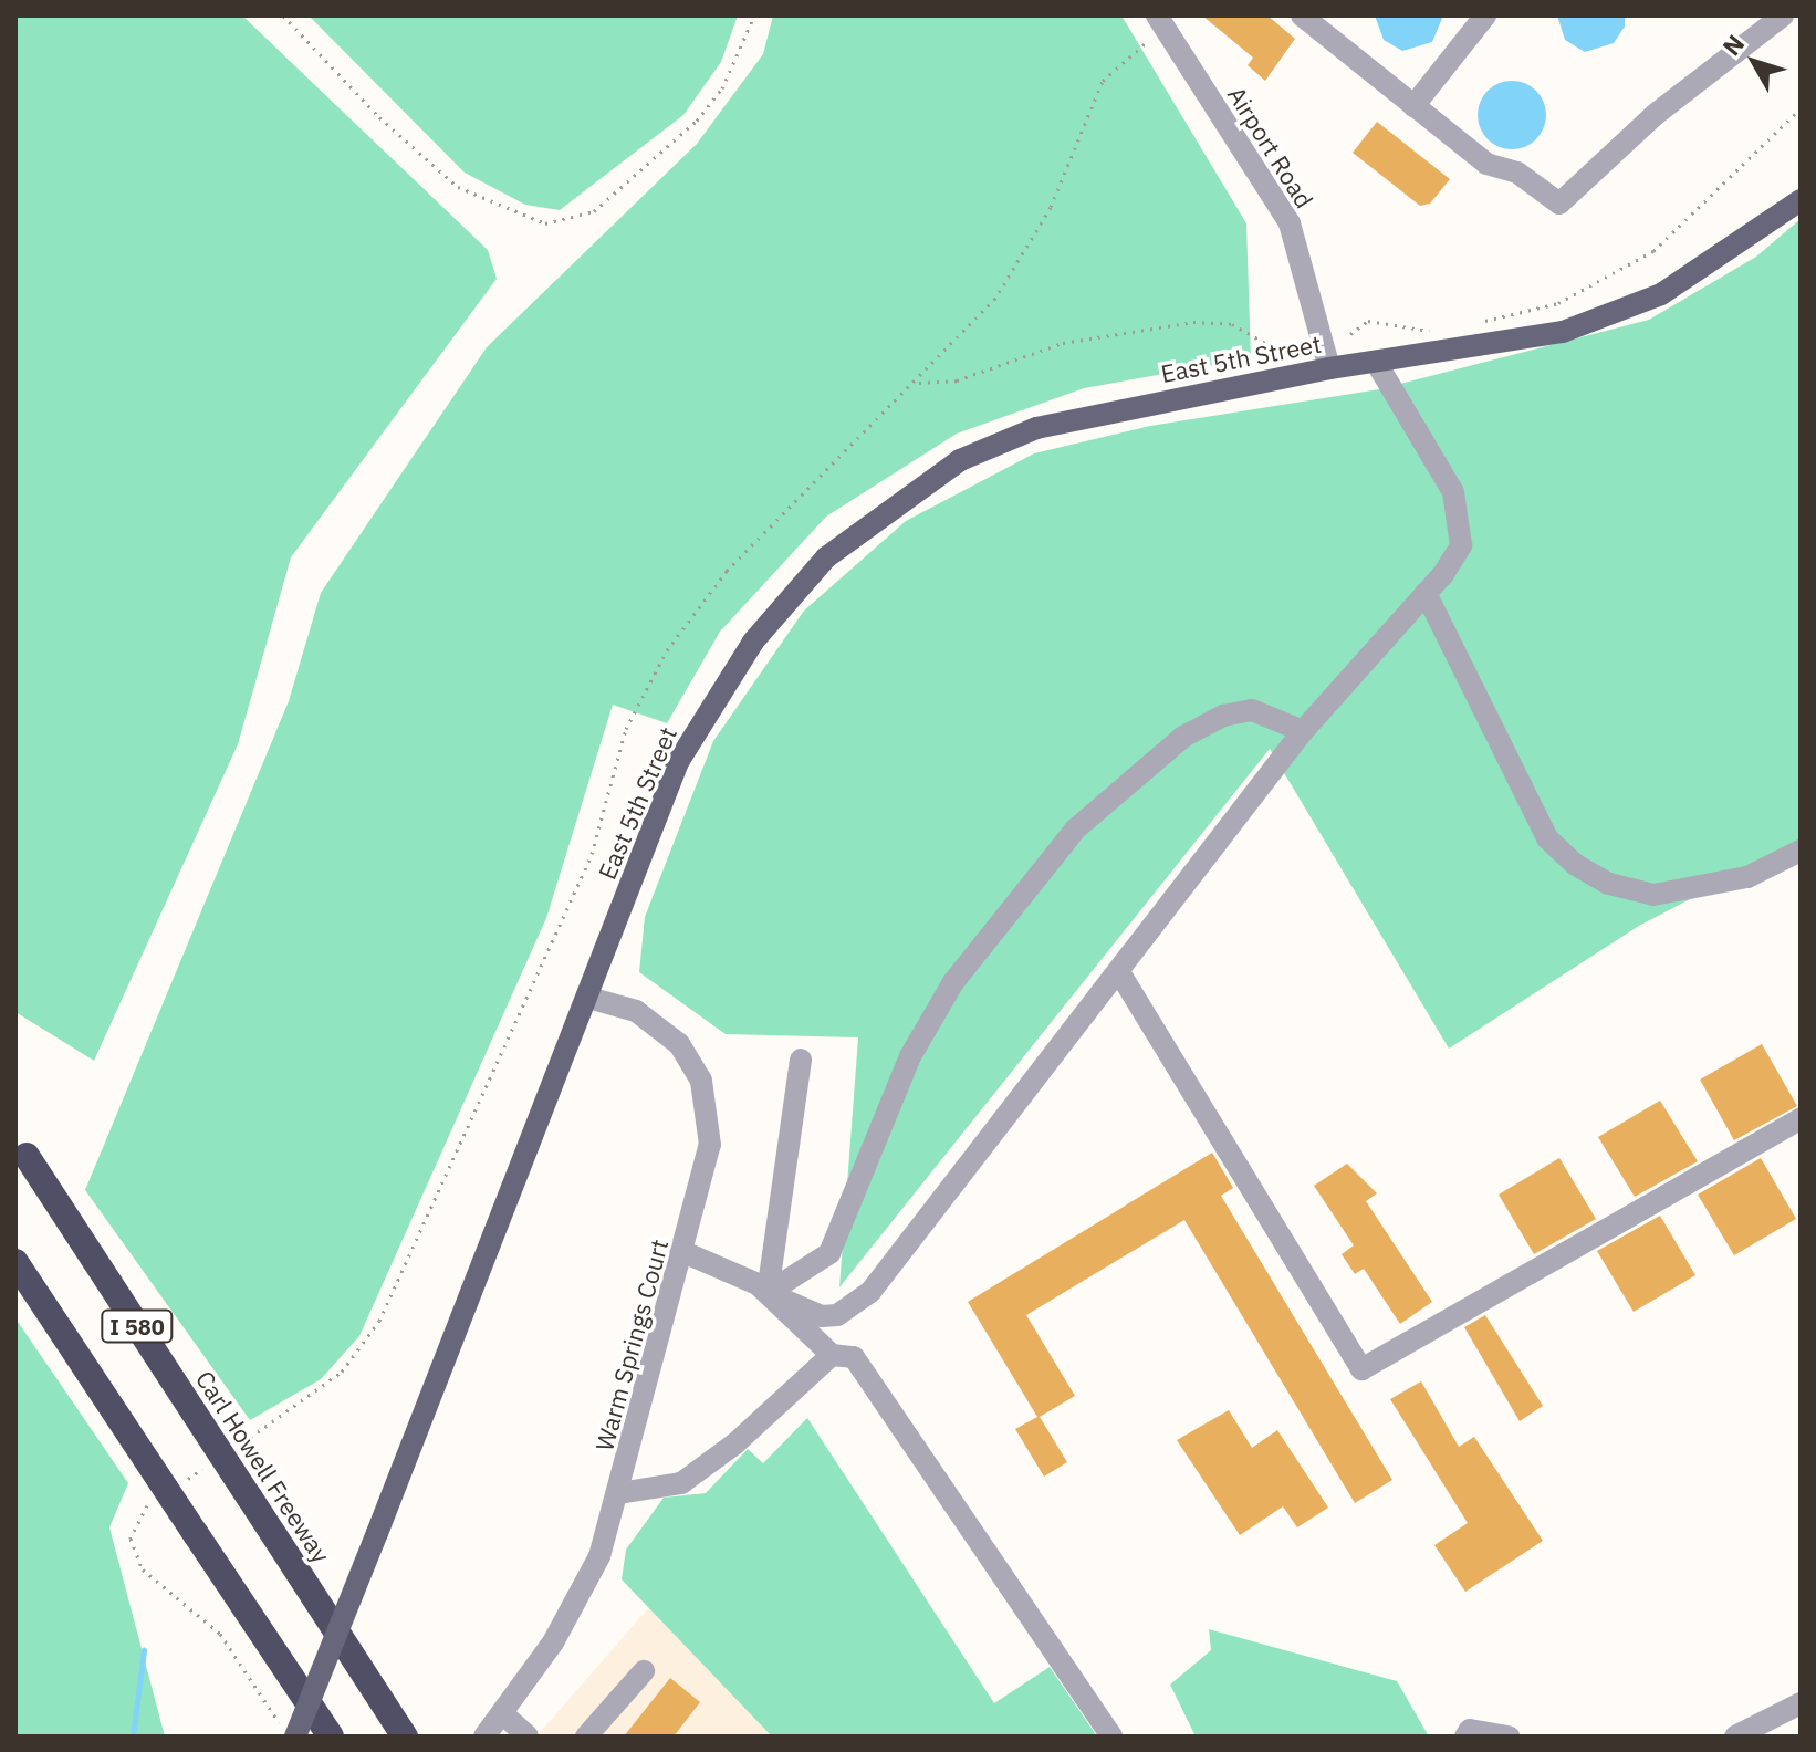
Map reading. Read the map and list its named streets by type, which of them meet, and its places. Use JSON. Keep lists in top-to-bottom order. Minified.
{"streets":{"highway":["I 580","Carl Howell Freeway"],"main road":["East 5th Street"],"street":["Airport Road","Warm Springs Court"]},"crossings":[["Airport Road","East 5th Street"],["East 5th Street","Warm Springs Court"]],"north":"top left"}
